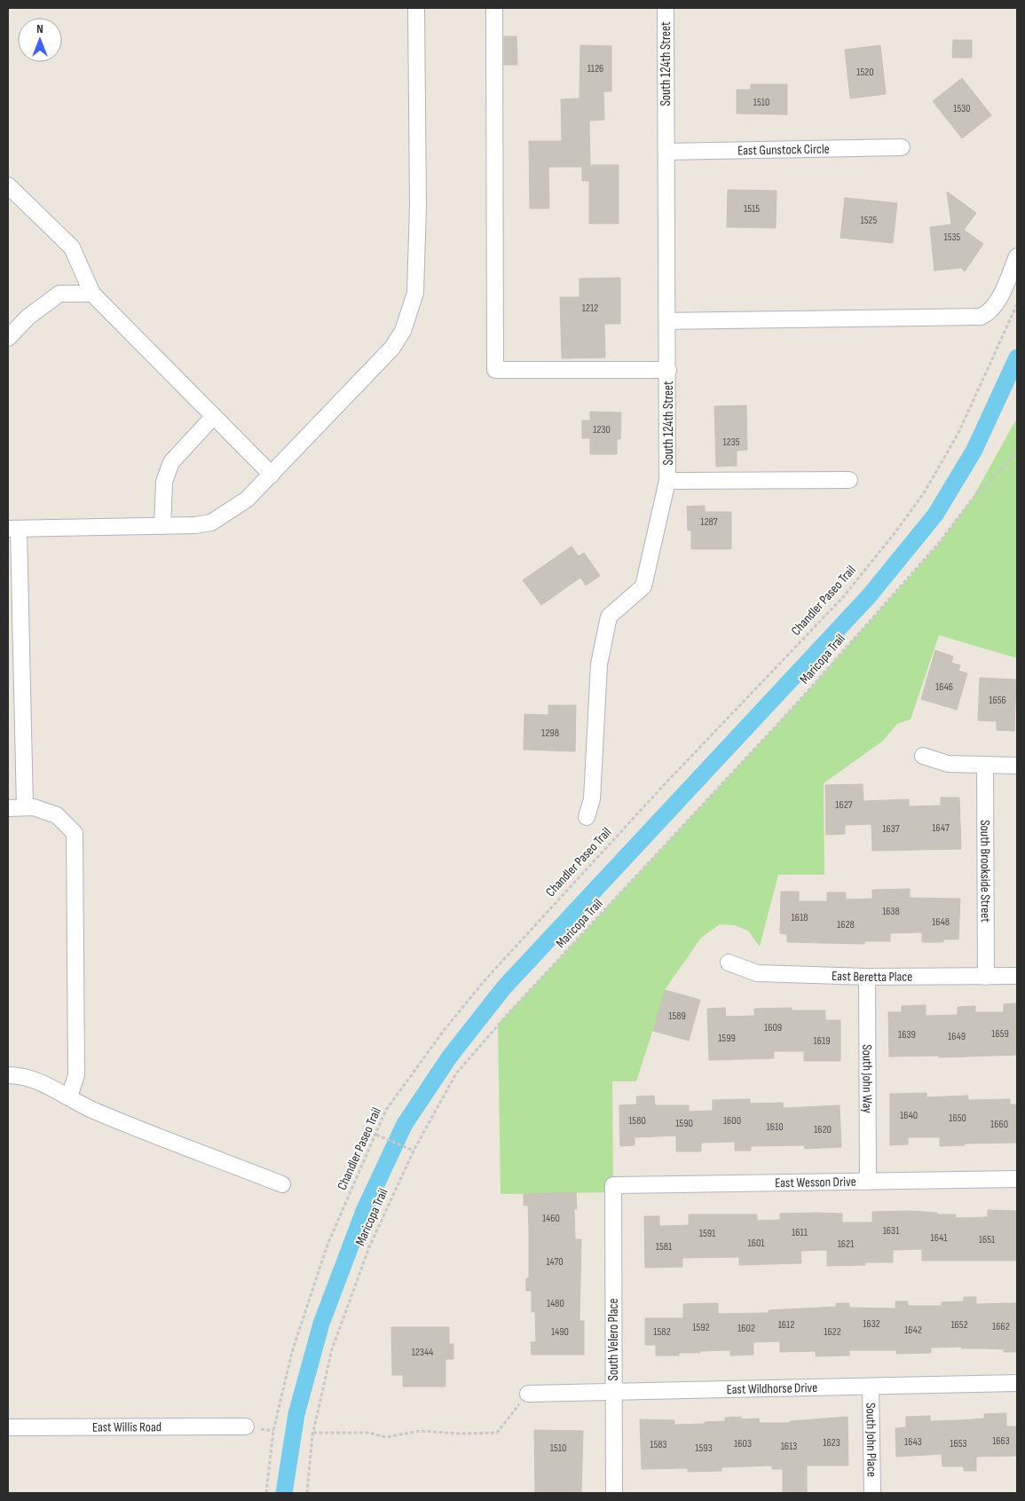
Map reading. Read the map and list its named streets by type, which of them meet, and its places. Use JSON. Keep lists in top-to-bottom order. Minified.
{"streets":{"street":["South 124th Street","East Gunstock Circle","South Brookside Street","East Beretta Place","South John Way","East Wesson Drive","South Velero Place","East Wildhorse Drive","East Willis Road","South John Place"],"path":["Chandler Paseo Trail","Maricopa Trail"]},"crossings":[["South 124th Street","East Gunstock Circle"],["South Brookside Street","East Beretta Place"],["East Beretta Place","South John Way"],["South John Way","East Wesson Drive"],["East Wesson Drive","South Velero Place"],["South Velero Place","East Wildhorse Drive"],["East Wildhorse Drive","South John Place"]],"house_numbers":["1126","1520","1510","1530","1515","1525","1535","1212","1230","1235","1287","1646","1656","1298","1627","1647","1637","1638","1618","1648","1628","1589","1609","1659","1639","1649","1599","1619","1640","1650","1580","1600","1590","1660","1610","1620","1460","1631","1611","1591","1641","1651","1601","1621","1581","1470","1480","1632","1612","1652","1662","1592","1602","1642","1490","1582","1622","12344","1663","1643","1623","1603","1653","1583","1613","1510","1593"],"north":"top"}
